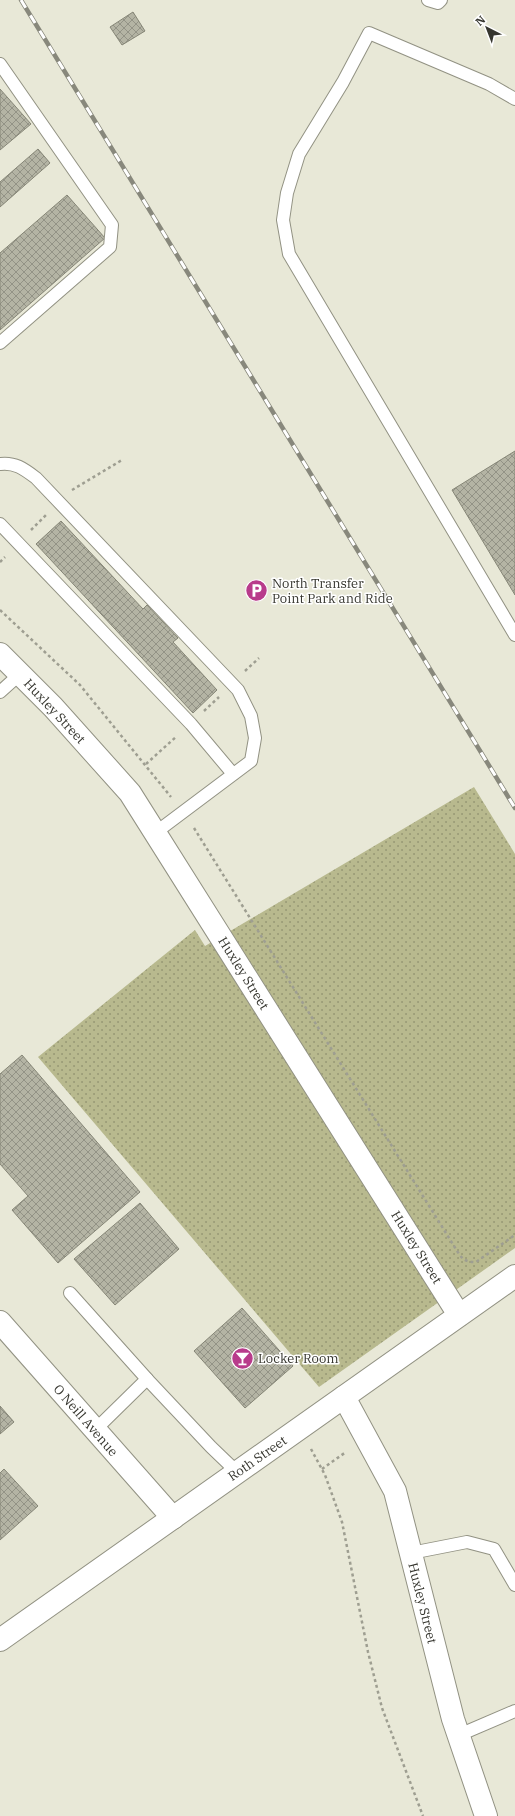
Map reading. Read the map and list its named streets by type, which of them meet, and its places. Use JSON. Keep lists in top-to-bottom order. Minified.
{"streets":{"street":["Huxley Street","O Neill Avenue","Roth Street"]},"crossings":[["Huxley Street","Roth Street"],["O Neill Avenue","Roth Street"]],"places":{"parking":["North Transfer Point Park and Ride"],"bar":["Locker Room"]},"north":"top left"}
